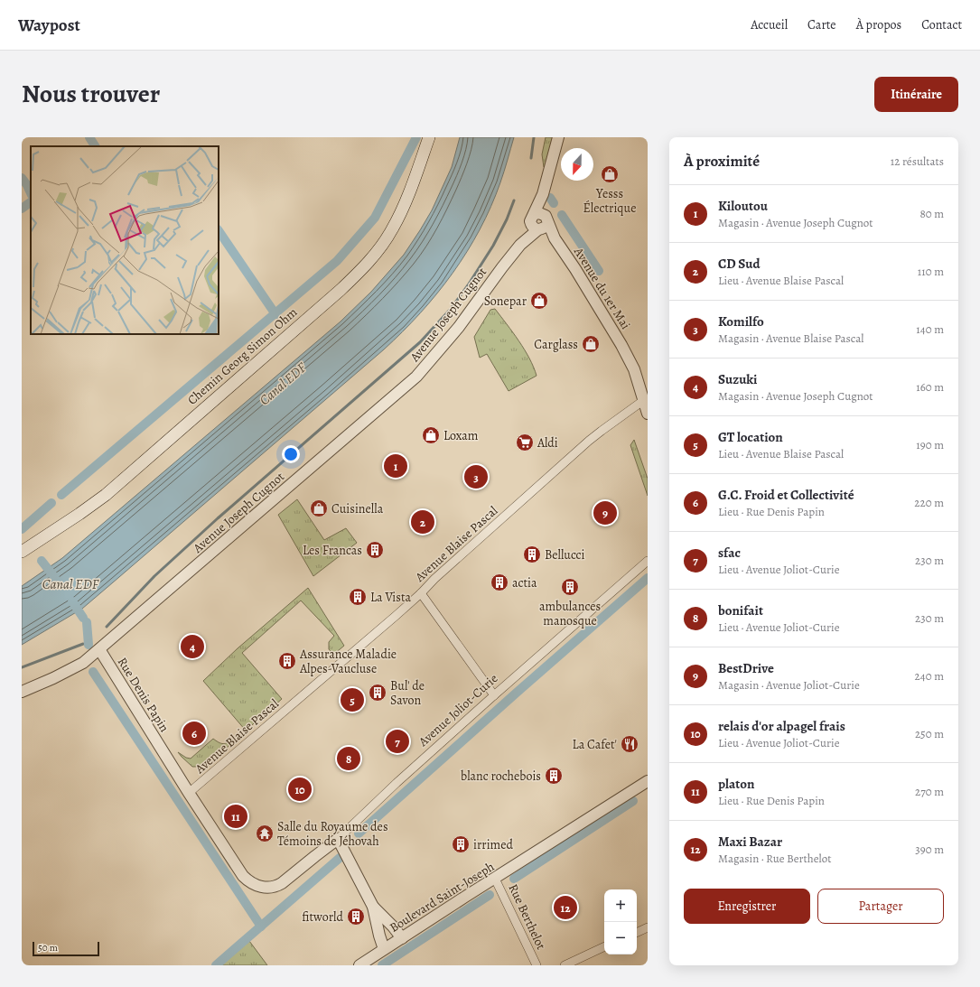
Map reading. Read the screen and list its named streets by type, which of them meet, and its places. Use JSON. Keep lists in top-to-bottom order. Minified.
{"streets":{"main road":["Chemin Georg Simon Ohm"],"street":["Avenue du 1er Mai","Avenue Joseph Cugnot","Avenue Blaise Pascal","Rue Denis Papin","Avenue Joliot-Curie","Boulevard Saint-Joseph","Rue Berthelot"]},"crossings":[["Avenue du 1er Mai","Avenue Joseph Cugnot"],["Avenue du 1er Mai","Avenue Blaise Pascal"],["Avenue Joseph Cugnot","Rue Denis Papin"],["Avenue Blaise Pascal","Rue Denis Papin"],["Rue Denis Papin","Avenue Joliot-Curie"],["Boulevard Saint-Joseph","Rue Berthelot"]],"water":["Canal EDF"],"places":{"shop":["Yesss Électrique","Sonepar","Carglass","Loxam","Cuisinella"],"supermarket":["Aldi"],"building":["Les Francas","Bellucci","actia","ambulances manosque","La Vista","Assurance Maladie Alpes-Vaucluse","Bul' de Savon","blanc rochebois","irrimed","fitworld"],"restaurant":["La Cafet'"],"temple":["Salle du Royaume des Témoins de Jéhovah"]},"scale_bar":"50 m","north":"bottom","page":{"header":"Waypost","nav":["Accueil","Carte","À propos","Contact"],"title":"Nous trouver","buttons":["Itinéraire",["Enregistrer","Partager"]],"heading":["À proximité","12 résultats"],"list":[{"mark":"1","name":"Kiloutou","note":"Magasin · Avenue Joseph Cugnot","value":"80 m"},{"mark":"2","name":"CD Sud","note":"Lieu · Avenue Blaise Pascal","value":"110 m"},{"mark":"3","name":"Komilfo","note":"Magasin · Avenue Blaise Pascal","value":"140 m"},{"mark":"4","name":"Suzuki","note":"Magasin · Avenue Joseph Cugnot","value":"160 m"},{"mark":"5","name":"GT location","note":"Lieu · Avenue Blaise Pascal","value":"190 m"},{"mark":"6","name":"G.C. Froid et Collectivité","note":"Lieu · Rue Denis Papin","value":"220 m"},{"mark":"7","name":"sfac","note":"Lieu · Avenue Joliot-Curie","value":"230 m"},{"mark":"8","name":"bonifait","note":"Lieu · Avenue Joliot-Curie","value":"230 m"},{"mark":"9","name":"BestDrive","note":"Magasin · Avenue Joliot-Curie","value":"240 m"},{"mark":"10","name":"relais d'or alpagel frais","note":"Lieu · Avenue Joliot-Curie","value":"250 m"},{"mark":"11","name":"platon","note":"Lieu · Rue Denis Papin","value":"270 m"},{"mark":"12","name":"Maxi Bazar","note":"Magasin · Rue Berthelot","value":"390 m"}],"pins":["1","3","9","2","4","5","6","7","8","10","11","12"],"map_buttons":["+","−"],"scale":"50 m"}}
